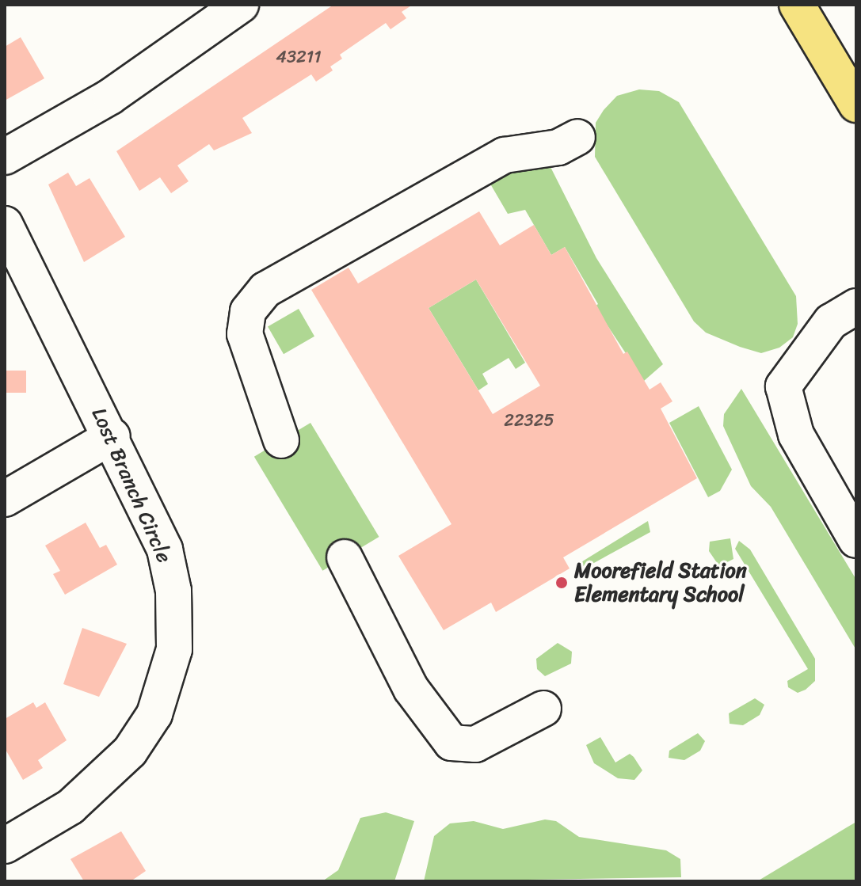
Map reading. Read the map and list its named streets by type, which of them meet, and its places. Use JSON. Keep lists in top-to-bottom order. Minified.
{"streets":{"street":["Lost Branch Circle"]},"places":["Moorefield Station Elementary School"],"house_numbers":["43211","22325"]}
